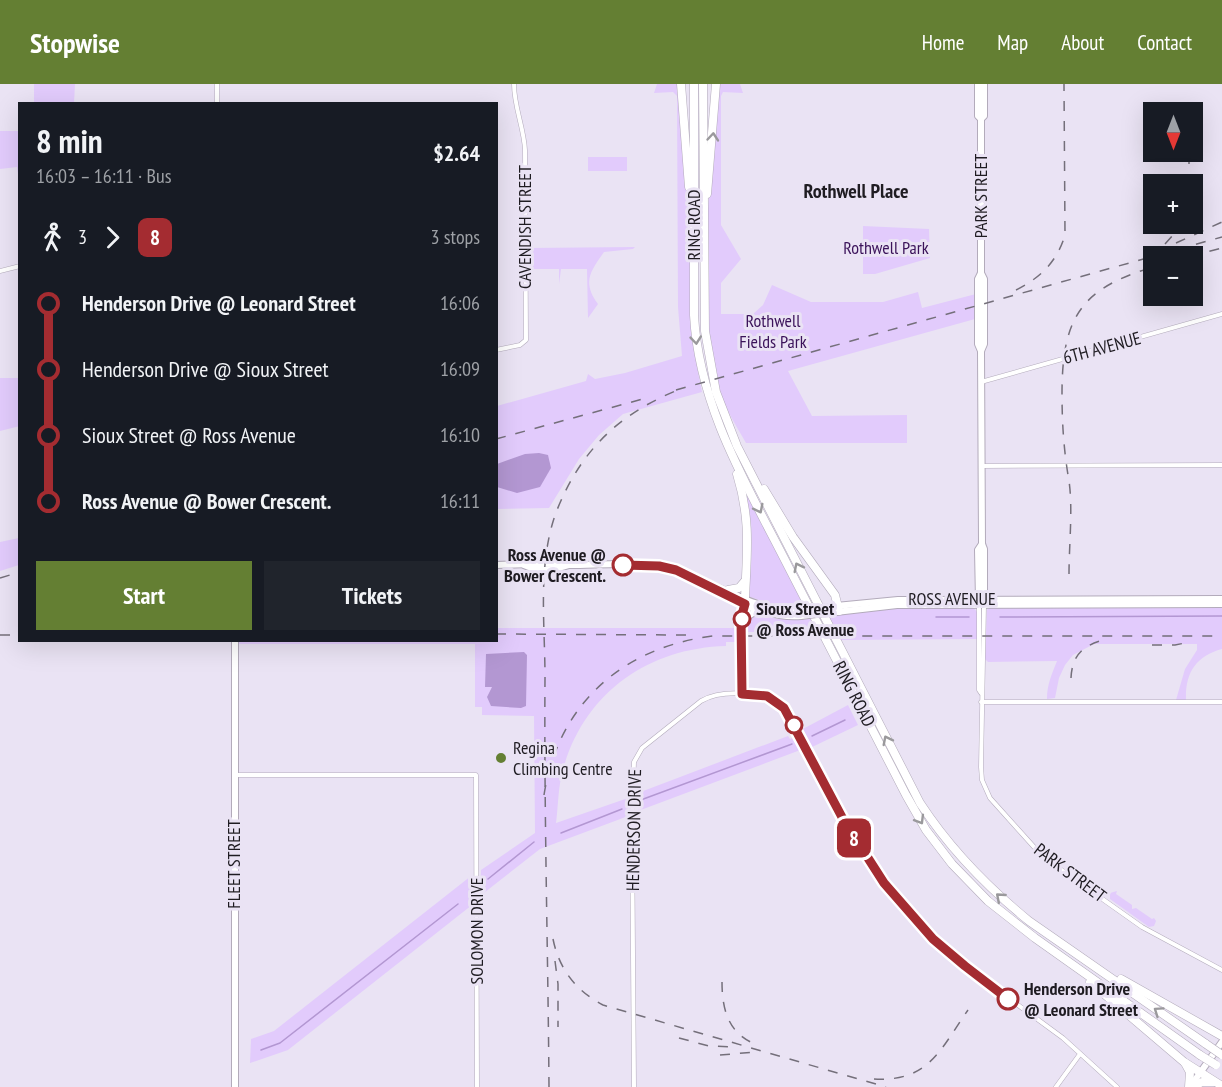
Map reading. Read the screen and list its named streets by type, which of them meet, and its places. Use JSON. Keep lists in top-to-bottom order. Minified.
{"streets":{"highway":["RING ROAD"],"main road":["PARK STREET","ROSS AVENUE","FLEET STREET"],"street":["CAVENDISH STREET","6TH AVENUE","HENDERSON DRIVE","SOLOMON DRIVE"]},"crossings":[["PARK STREET","6TH AVENUE"],["PARK STREET","ROSS AVENUE"],["FLEET STREET","SOLOMON DRIVE"]],"districts":["Rothwell Place"],"parks":["Rothwell Park","Rothwell Fields Park"],"places":["Ross Avenue @ Bower Crescent.","Sioux Street @ Ross Avenue","Regina Climbing Centre","Henderson Drive @ Leonard Street"],"lines":["bus line 8"],"north":"bottom","page":{"header":"Stopwise","nav":["Home","Map","About","Contact"],"on_map":"8","map_buttons":["+","−"],"heading":["8 min","16:03 – 16:11 · Bus","$2.64"],"legs":["3","8","3 stops"],"list":[{"name":"Henderson Drive @ Leonard Street","value":"16:06"},{"name":"Henderson Drive @ Sioux Street","value":"16:09"},{"name":"Sioux Street @ Ross Avenue","value":"16:10"},{"name":"Ross Avenue @ Bower Crescent.","value":"16:11"}],"buttons":["Start","Tickets"]}}
